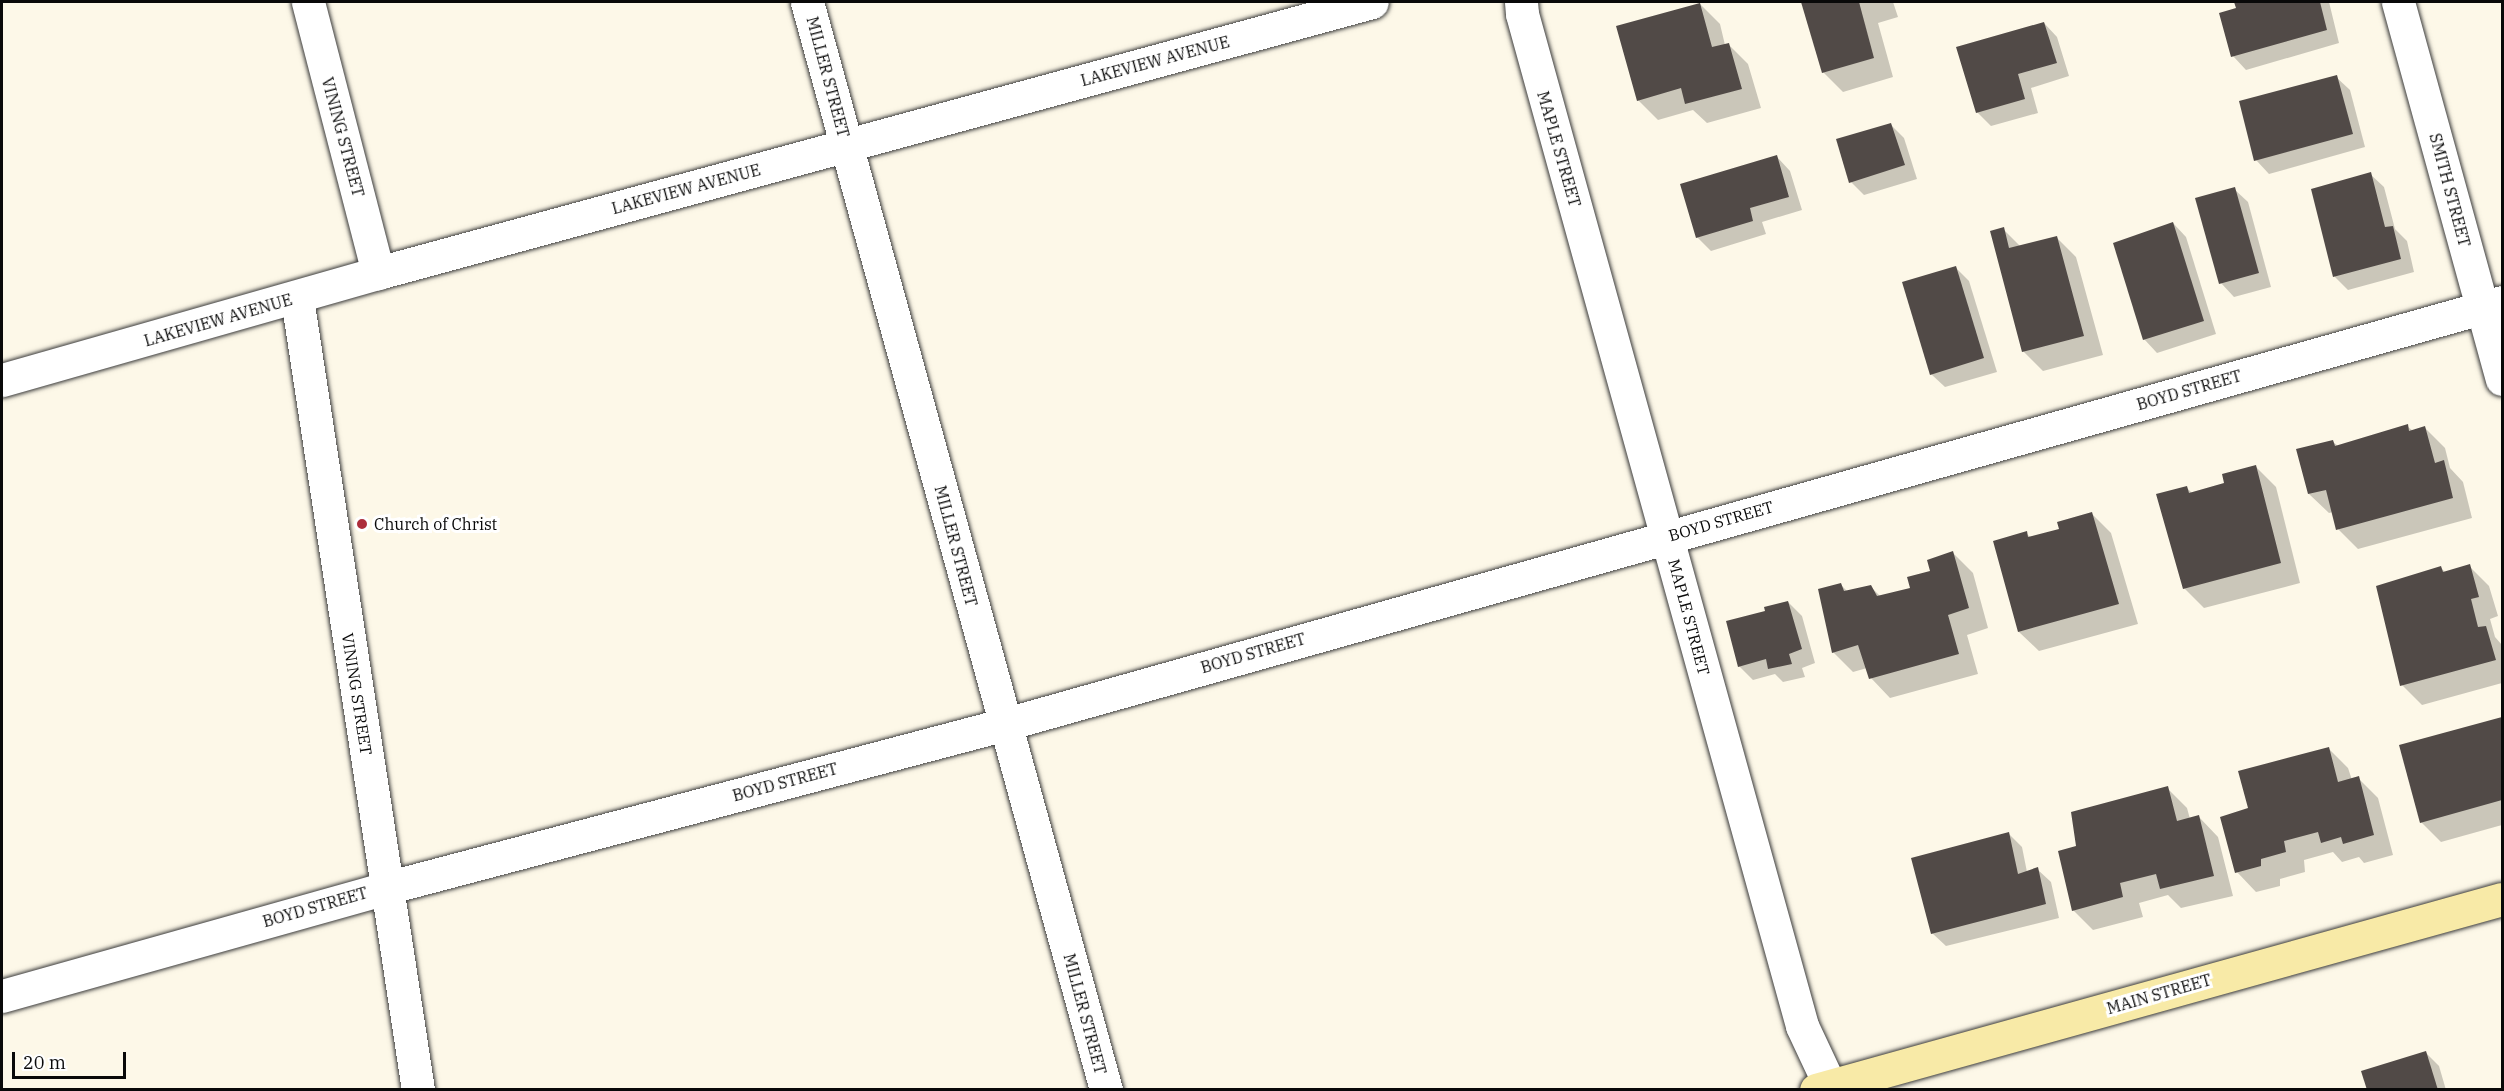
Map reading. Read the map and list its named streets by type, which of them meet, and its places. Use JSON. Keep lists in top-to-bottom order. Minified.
{"streets":{"main road":["MAIN STREET"],"street":["LAKEVIEW AVENUE","MILLER STREET","VINING STREET","MAPLE STREET","SMITH STREET","BOYD STREET"]},"crossings":[["LAKEVIEW AVENUE","MILLER STREET"],["LAKEVIEW AVENUE","VINING STREET"],["MILLER STREET","BOYD STREET"],["VINING STREET","BOYD STREET"],["MAPLE STREET","BOYD STREET"],["MAPLE STREET","MAIN STREET"],["SMITH STREET","BOYD STREET"]],"places":["Church of Christ"],"scale_bar":"20 m"}
